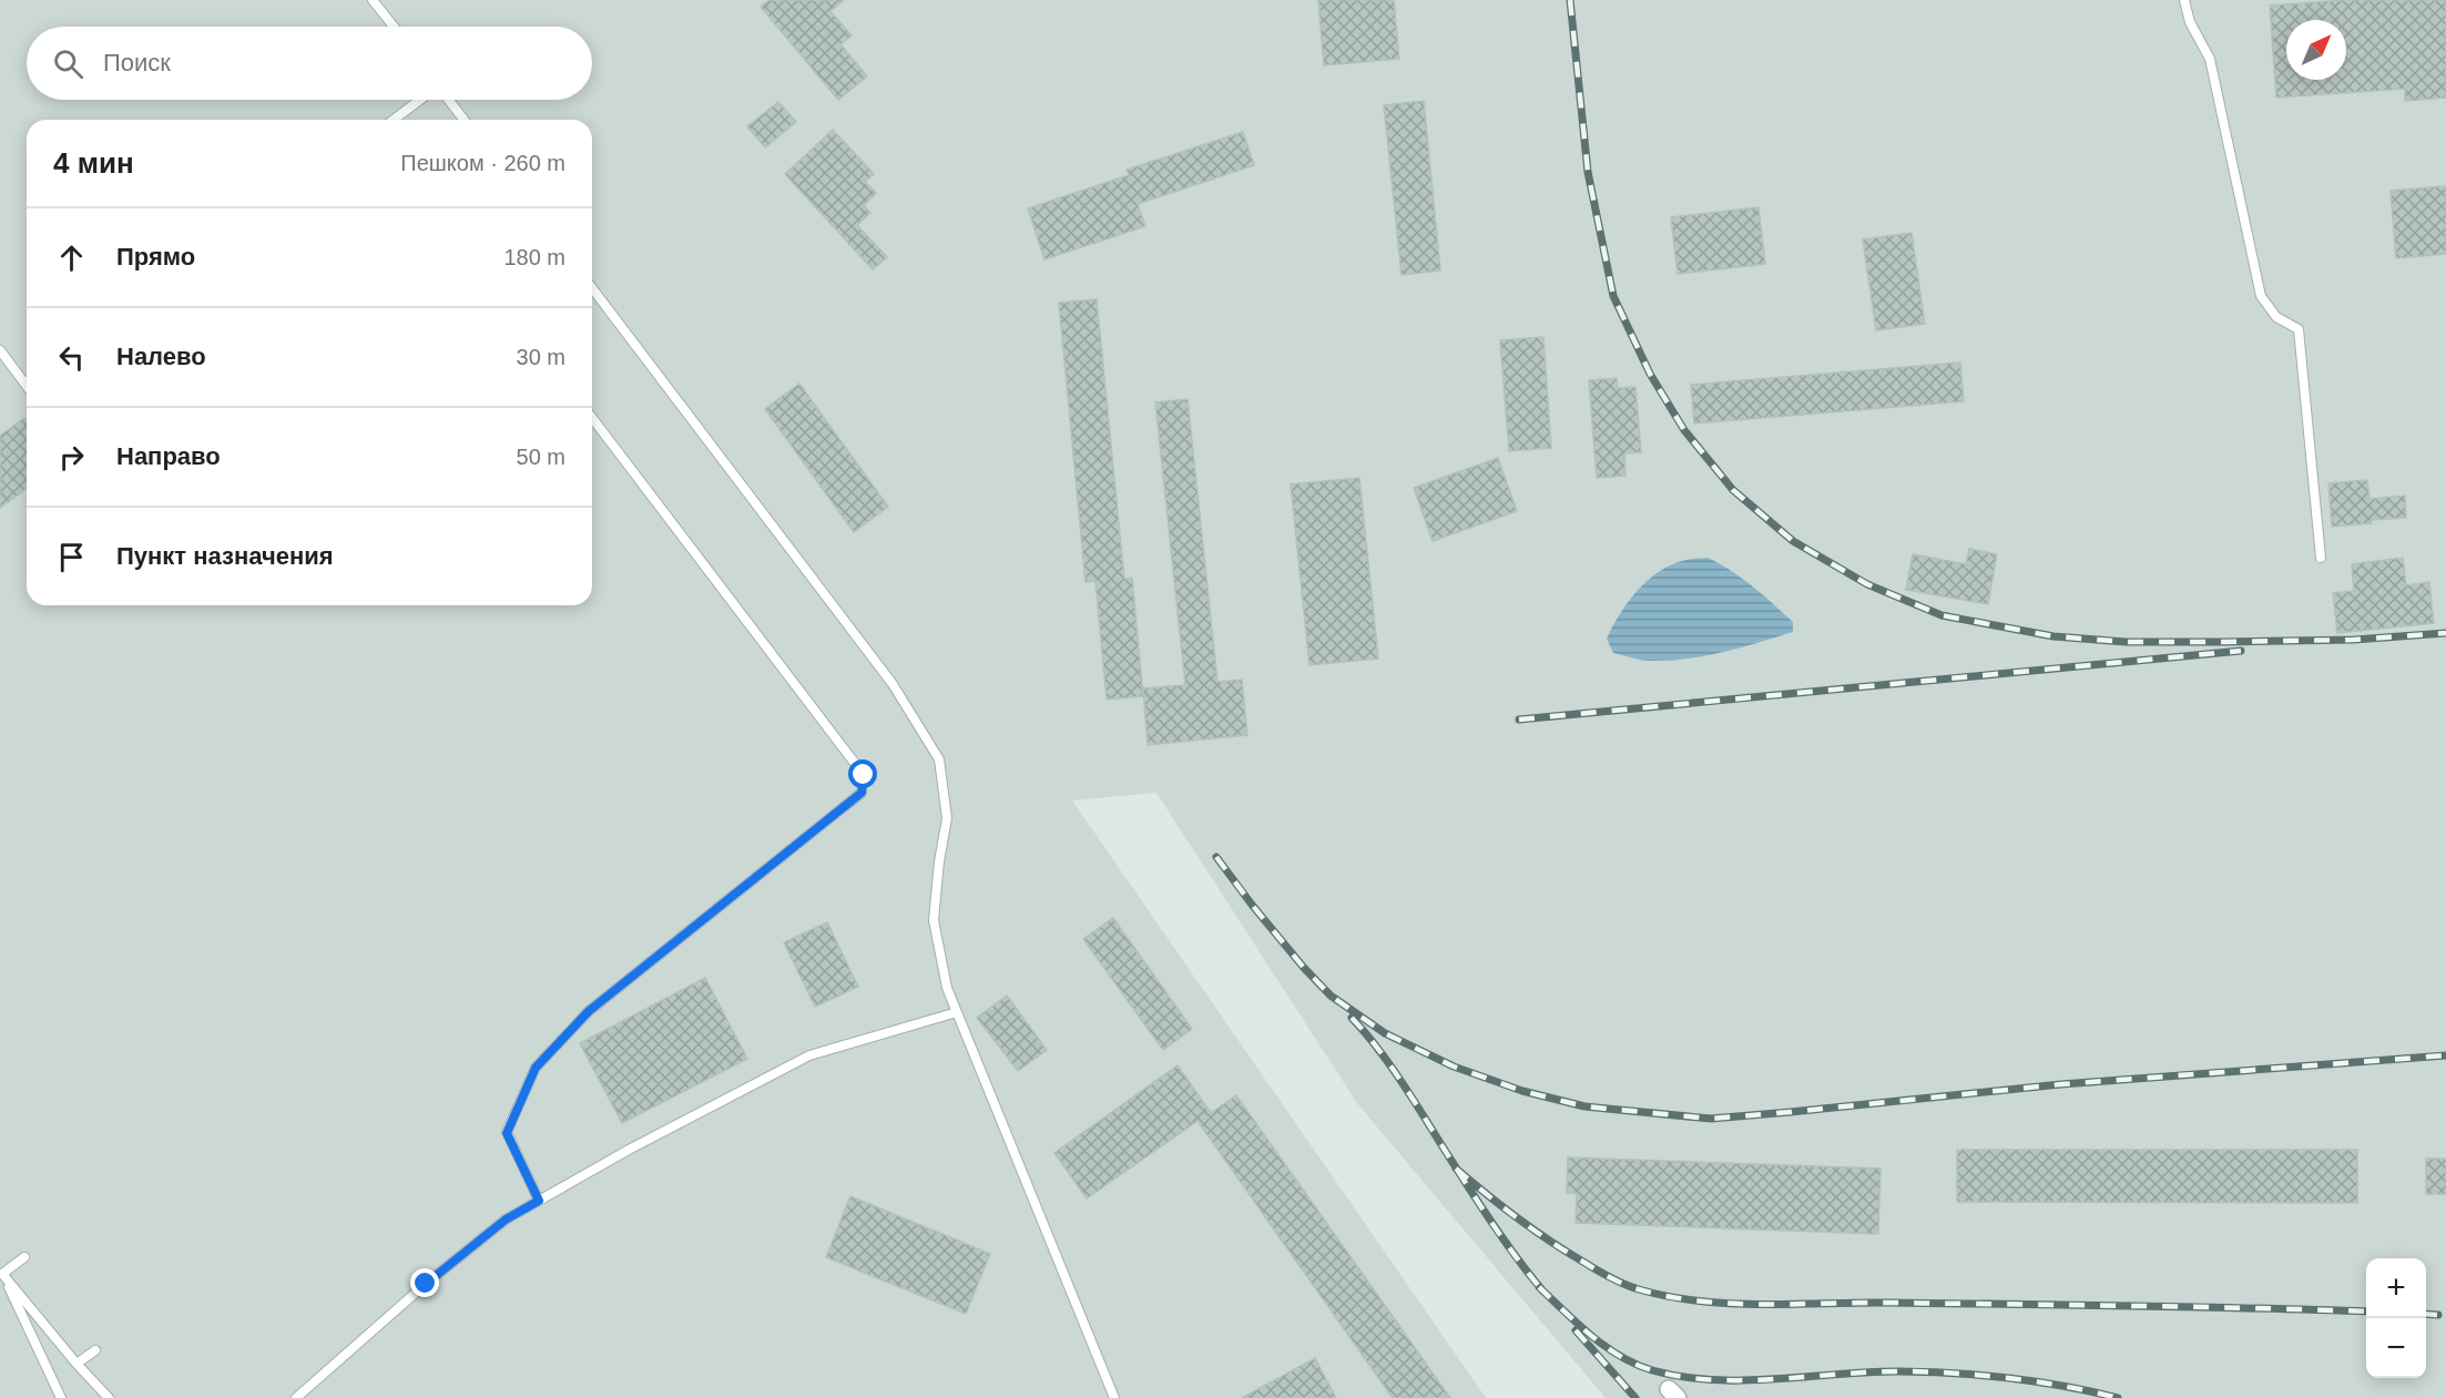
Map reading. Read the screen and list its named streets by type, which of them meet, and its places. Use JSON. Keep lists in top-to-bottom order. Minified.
{"north":"top right","page":{"search":"Поиск","heading":["4 мин","Пешком · 260 m"],"list":[["Прямо","180 m"],["Налево","30 m"],["Направо","50 m"],"Пункт назначения"],"map_buttons":["+","−"]}}
